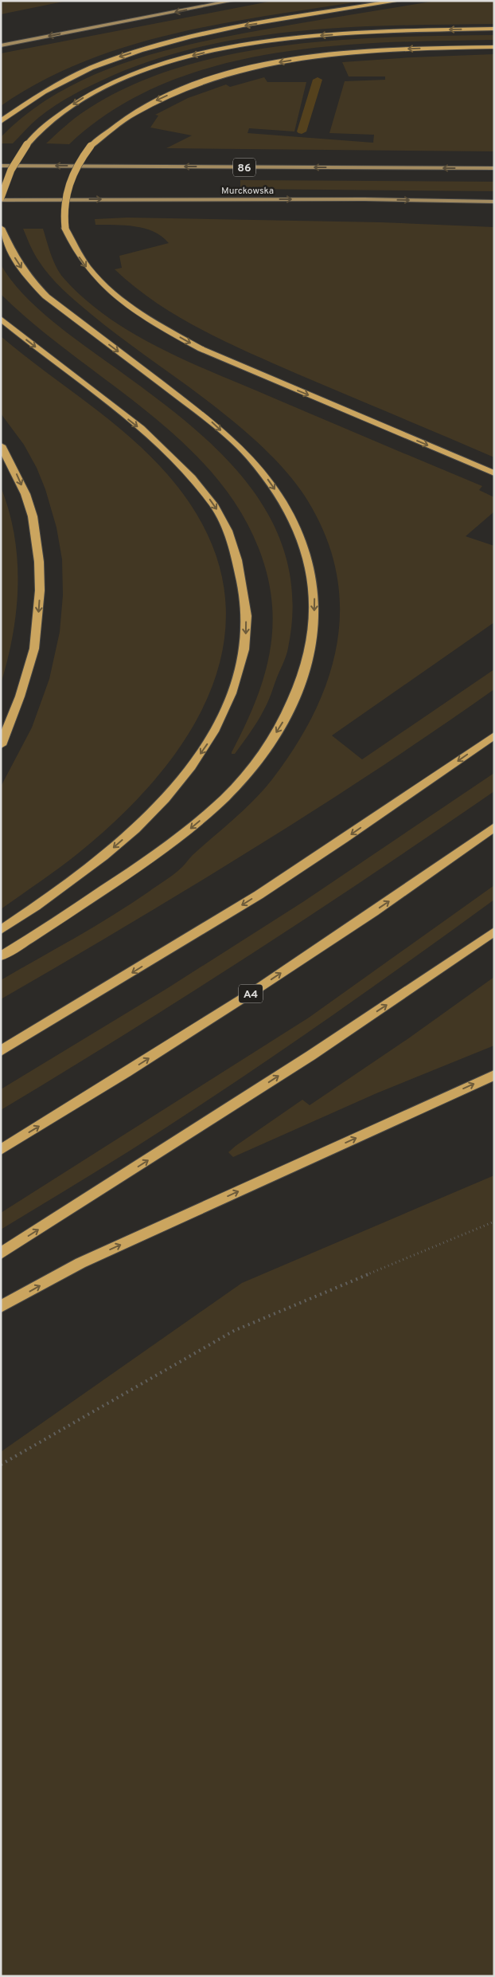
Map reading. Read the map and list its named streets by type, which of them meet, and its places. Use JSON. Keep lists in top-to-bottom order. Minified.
{"streets":{"highway":["A4"],"main road":["86","Murckowska"]}}
